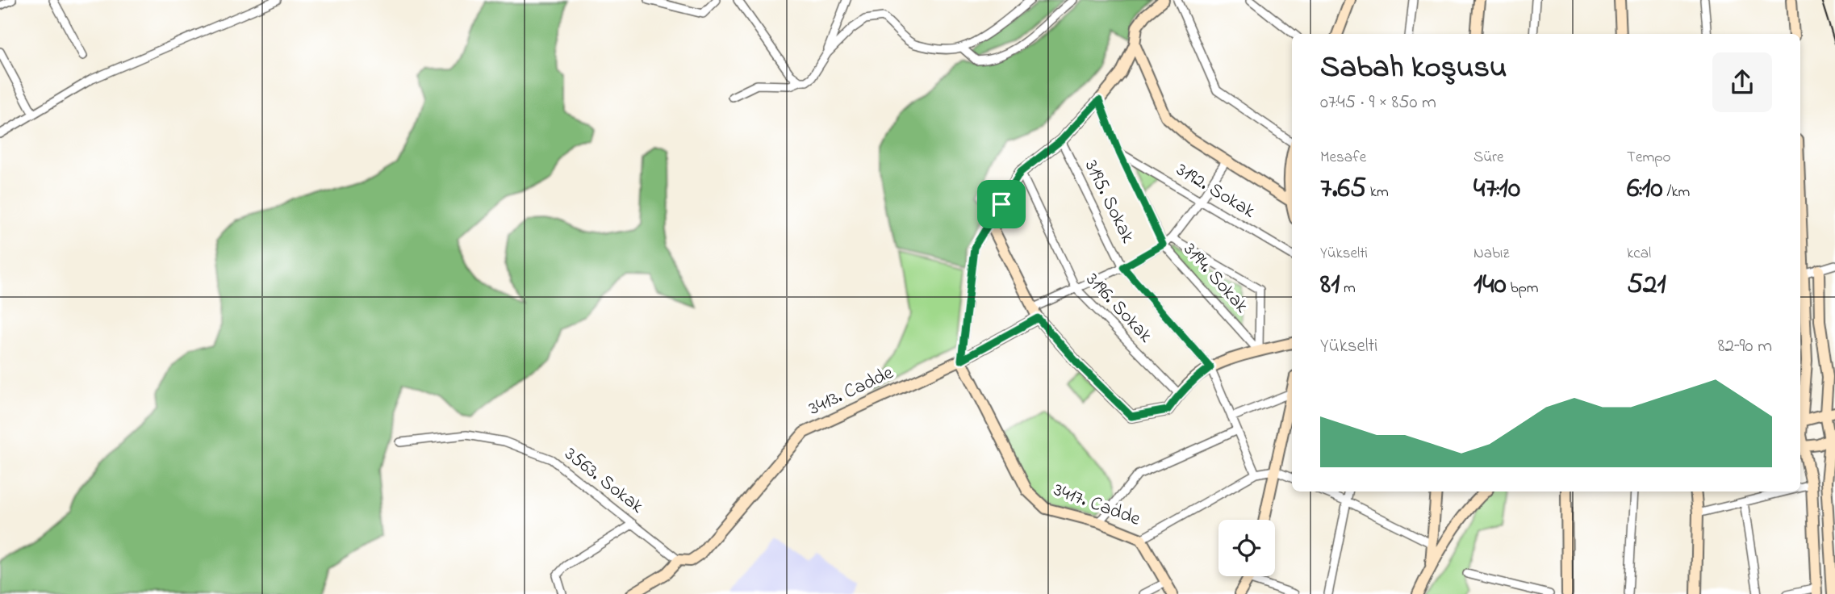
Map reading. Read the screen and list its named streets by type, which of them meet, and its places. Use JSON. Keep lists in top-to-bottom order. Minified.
{"streets":{"street":["3192. Sokak","3195. Sokak","3194. Sokak","3196. Sokak","3413. Cadde","3563. Sokak","3417. Cadde"]},"crossings":[["3192. Sokak","3194. Sokak"],["3413. Cadde","3563. Sokak"],["3413. Cadde","3417. Cadde"]],"page":{"heading":["Sabah koşusu","07:45 · 9 × 850 m"],"stats":[["Mesafe","7.65 km"],["Süre","47:10"],["Tempo","6:10 /km"],["Yükselti","81 m"],["Nabız","140 bpm"],["kcal","521"]],"chart":["Yükselti","82–90 m"]}}
